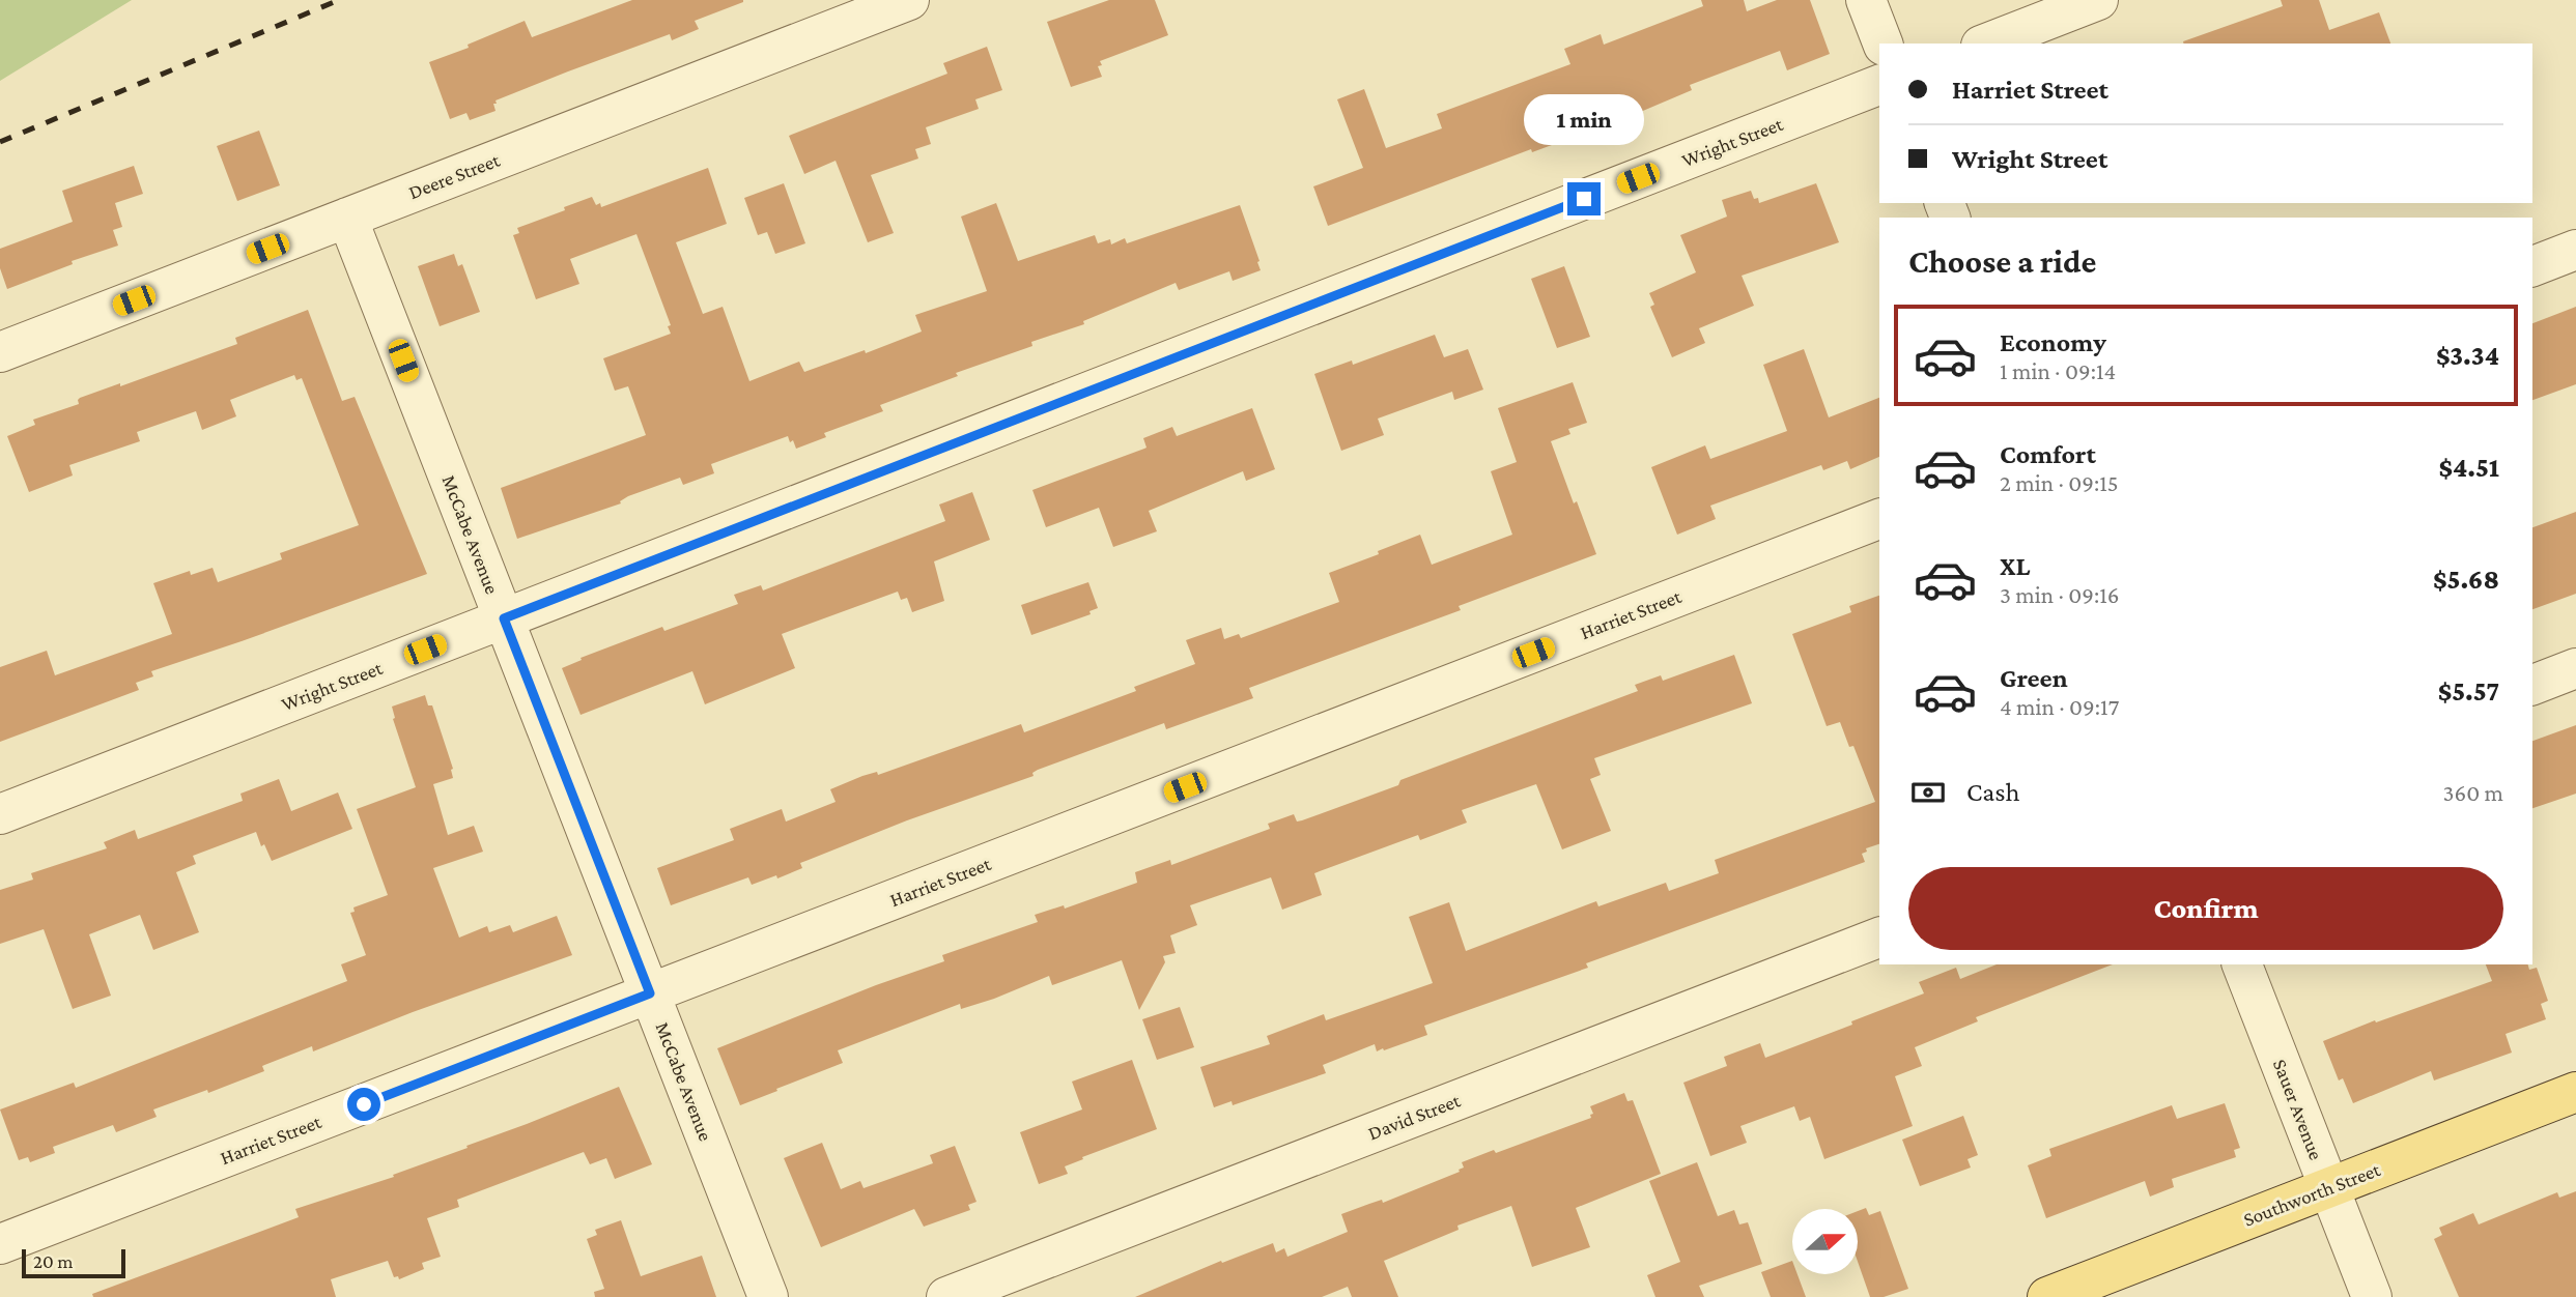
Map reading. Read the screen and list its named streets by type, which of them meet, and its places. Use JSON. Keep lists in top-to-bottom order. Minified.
{"streets":{"main road":["Southworth Street"],"street":["Wright Street","Deere Street","McCabe Avenue","Harriet Street","Sauer Avenue","David Street"]},"crossings":[["Wright Street","McCabe Avenue"],["Deere Street","McCabe Avenue"],["McCabe Avenue","Harriet Street"],["Sauer Avenue","Southworth Street"]],"scale_bar":"20 m","north":"right","page":{"banner":["Harriet Street","Wright Street"],"bubble":"1 min","heading":"Choose a ride","list":[{"name":"Economy","note":"1 min · 09:14","value":"$3.34"},{"name":"Comfort","note":"2 min · 09:15","value":"$4.51"},{"name":"XL","note":"3 min · 09:16","value":"$5.68"},{"name":"Green","note":"4 min · 09:17","value":"$5.57"}],"pay":["Cash","360 m"],"buttons":"Confirm","scale":"20 m"}}
